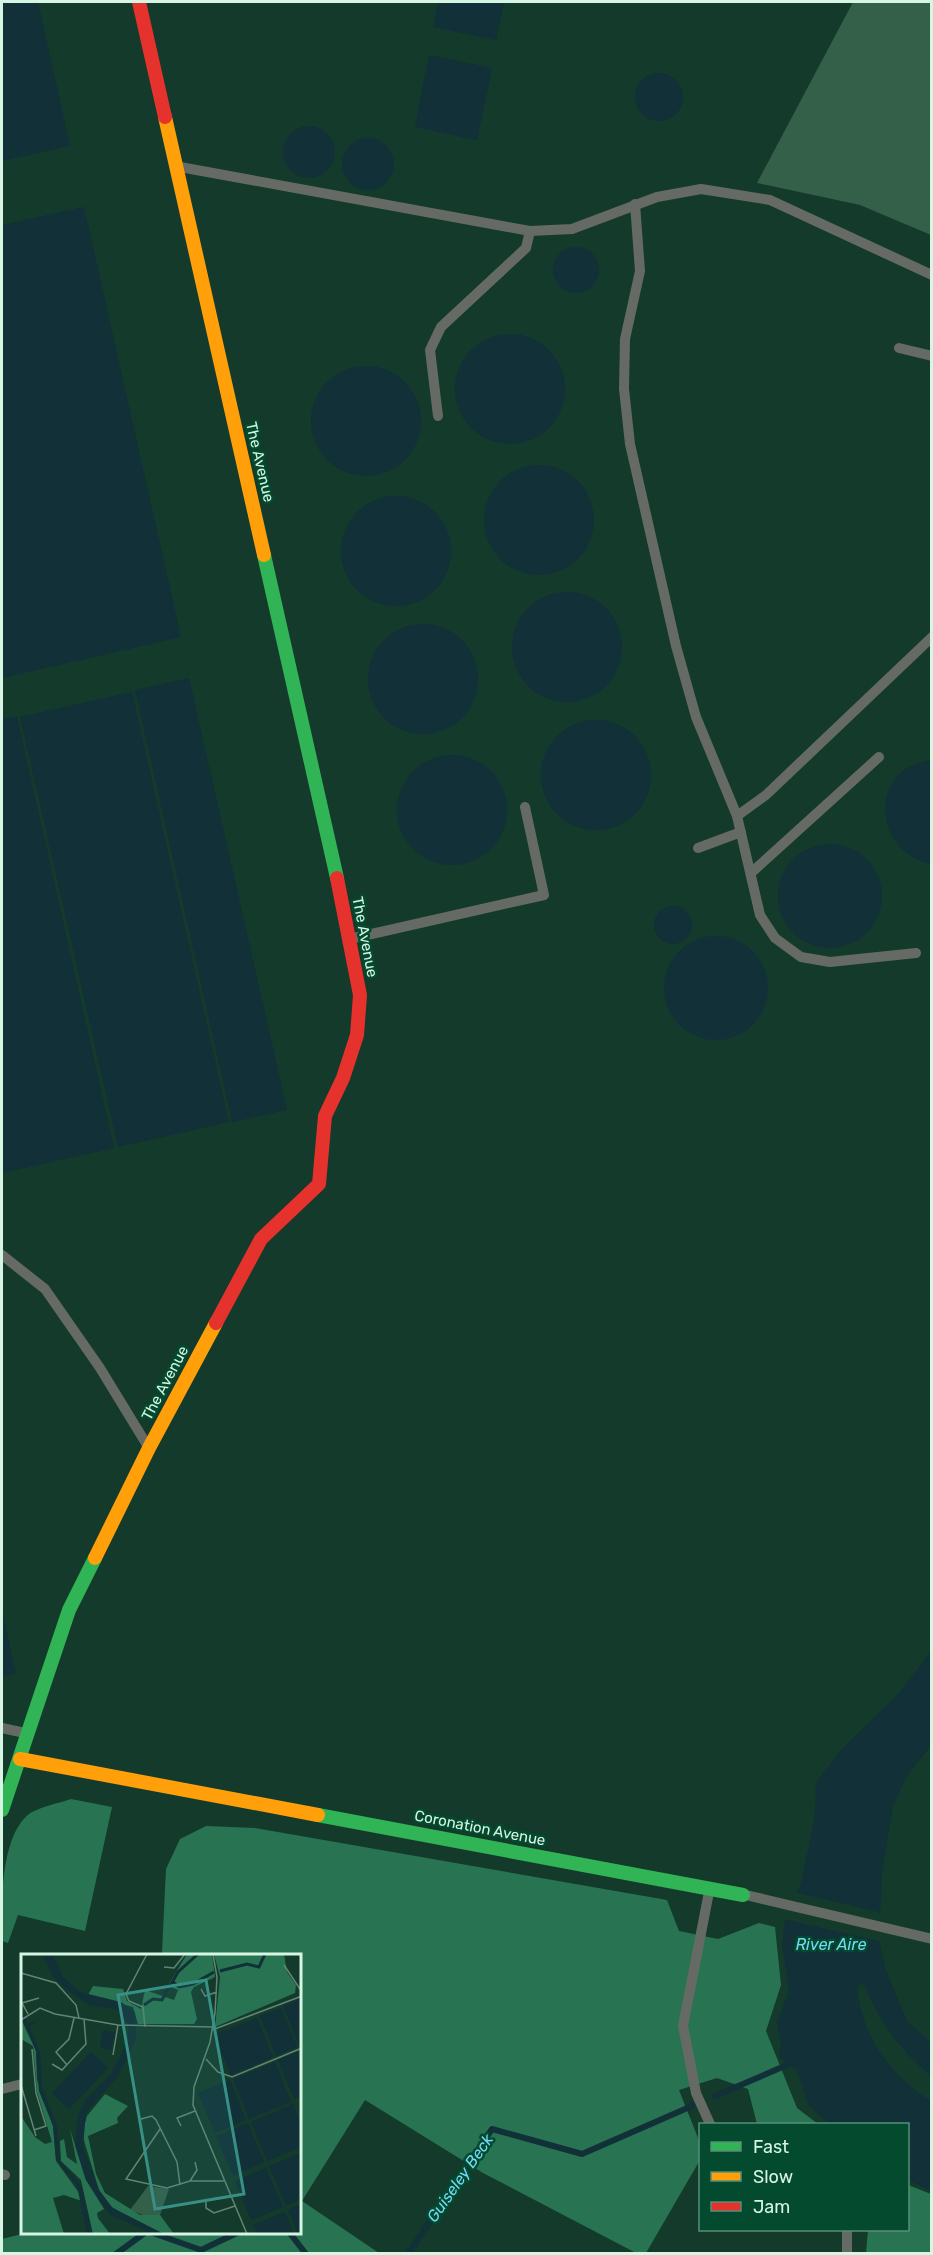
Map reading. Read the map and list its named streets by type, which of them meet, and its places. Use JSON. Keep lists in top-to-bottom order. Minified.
{"streets":{"street":["The Avenue","Coronation Avenue"]},"crossings":[["The Avenue","Coronation Avenue"]],"water":["River Aire","Guiseley Beck"],"legend":["Fast","Slow","Jam"]}
